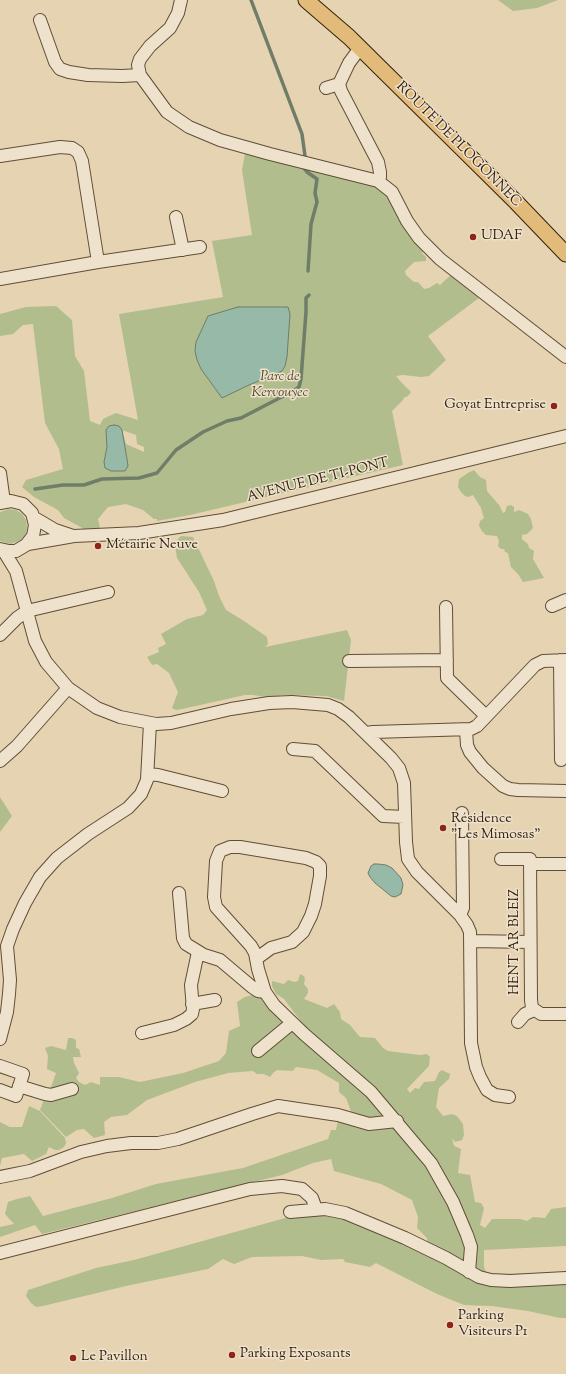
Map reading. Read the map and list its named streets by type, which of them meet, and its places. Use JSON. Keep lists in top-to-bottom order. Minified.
{"streets":{"main road":["ROUTE DE PLOGONNEC"],"street":["AVENUE DE TI-PONT","HENT AR BLEIZ"]},"parks":["Parc de Kervouyec"],"places":["UDAF","Goyat Entreprise","Métairie Neuve","Résidence \"Les Mimosas\"","Parking Visiteurs P1","Parking Exposants","Le Pavillon"]}
